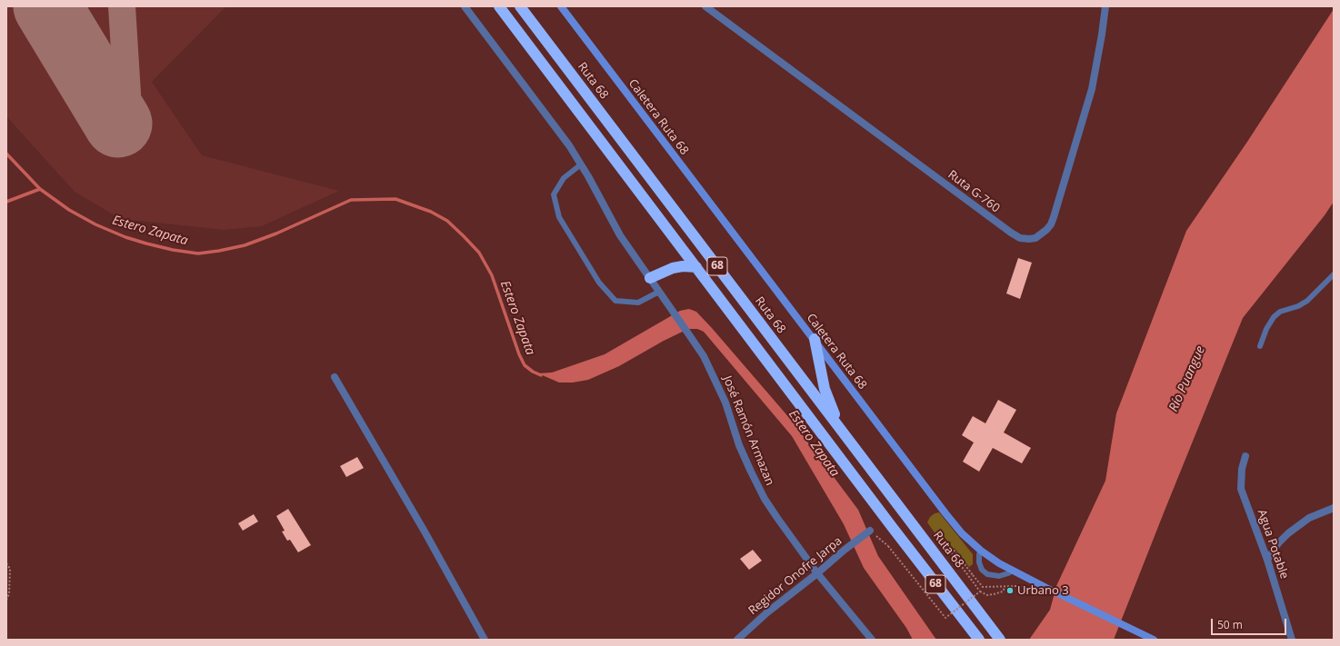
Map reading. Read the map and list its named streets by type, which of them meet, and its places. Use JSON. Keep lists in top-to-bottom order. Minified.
{"streets":{"highway":["Ruta 68","68"],"main road":["Caletera Ruta 68"],"street":["Ruta G-760","José Ramón Armazan","Agua Potable","Regidor Onofre Jarpa"]},"crossings":[["José Ramón Armazan","Regidor Onofre Jarpa"]],"water":["Estero Zapata","Río Puangue"],"places":["Urbano 3"],"scale_bar":"50 m"}
